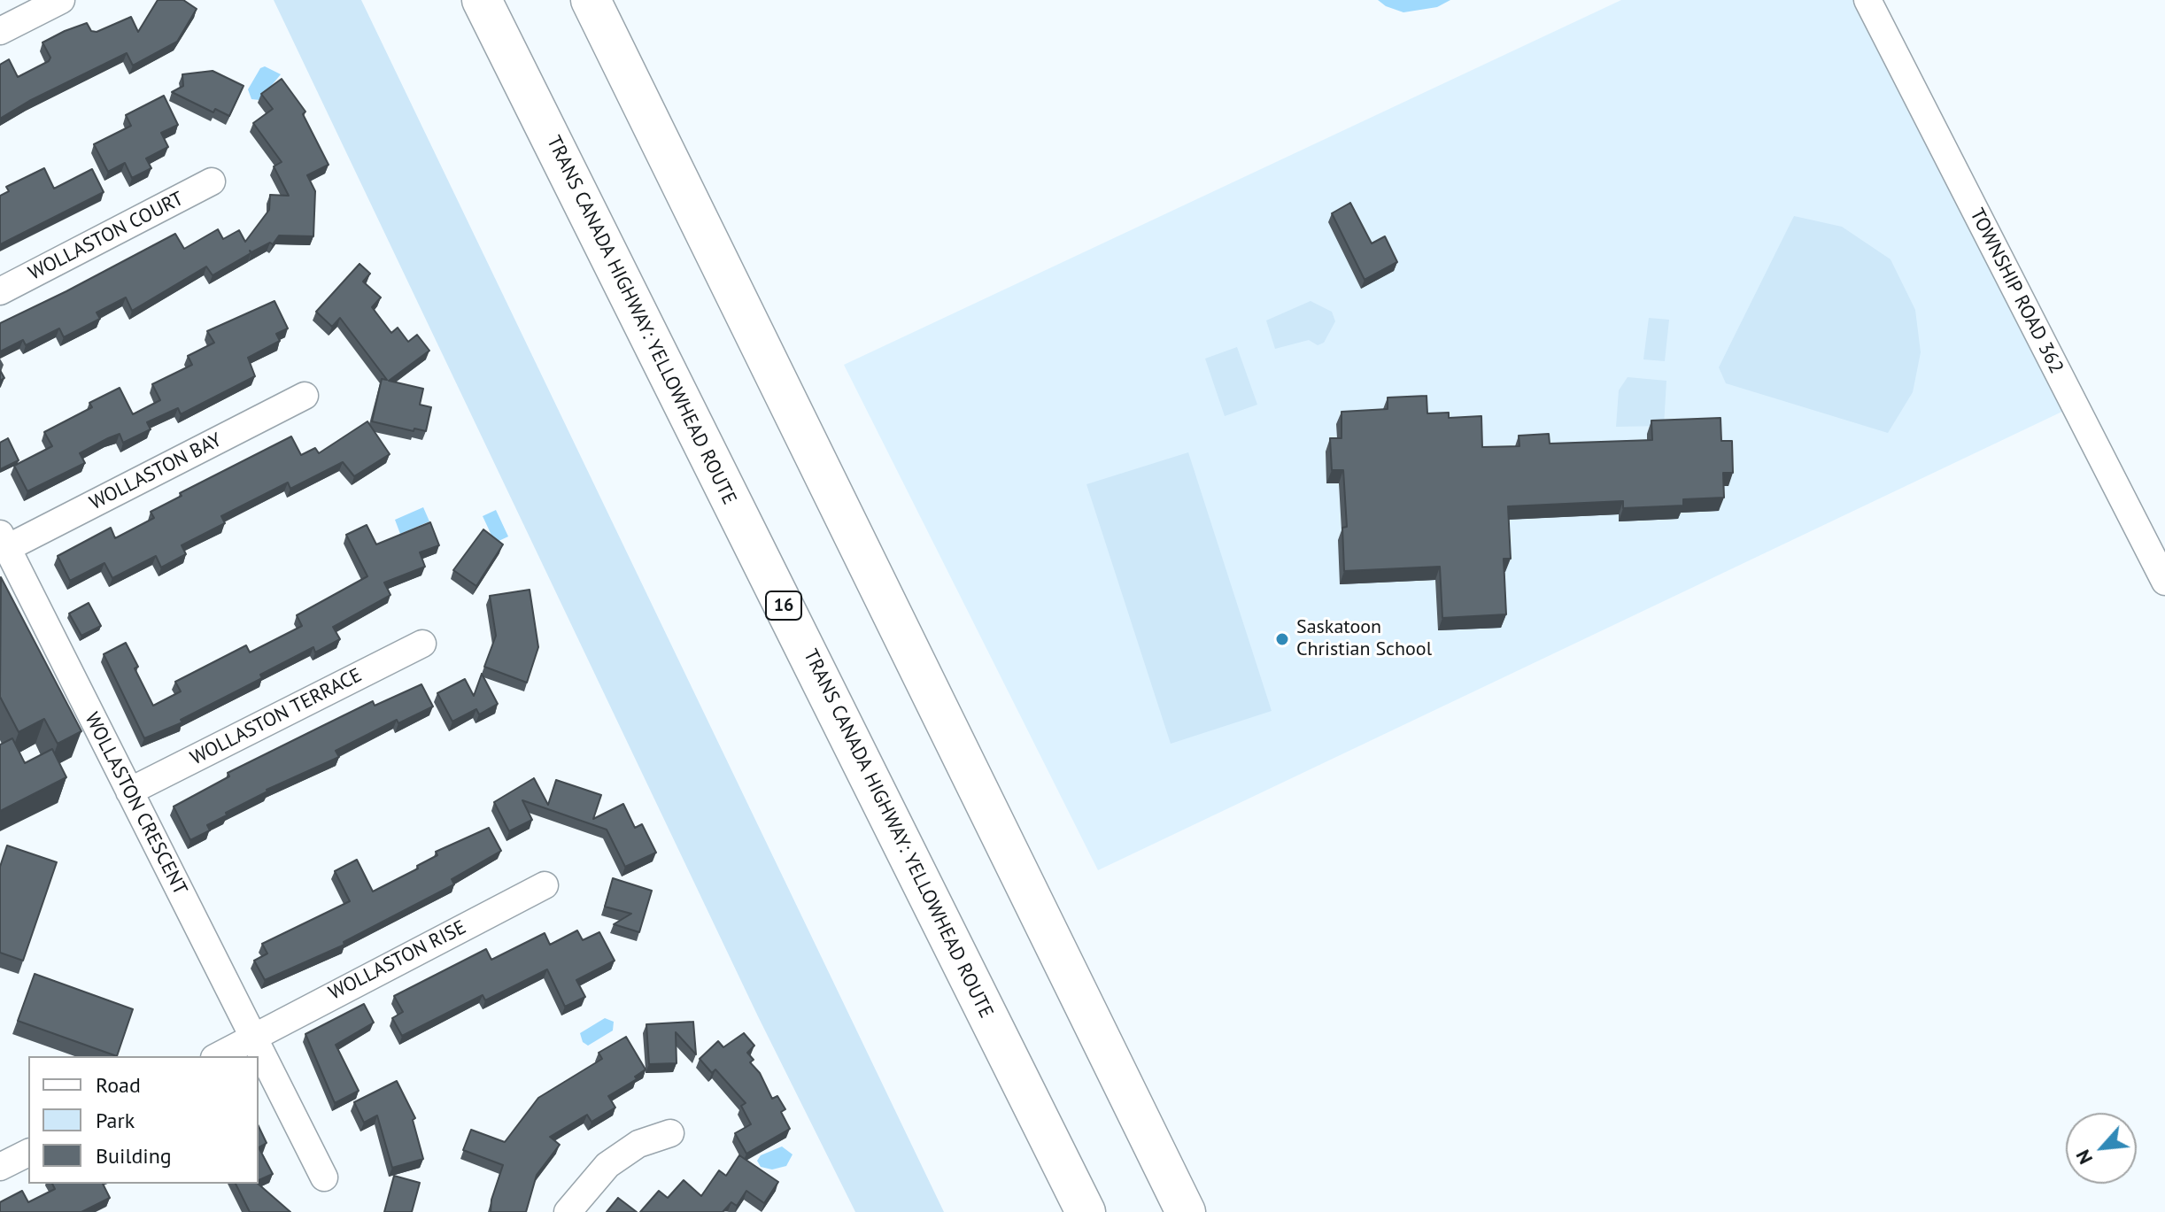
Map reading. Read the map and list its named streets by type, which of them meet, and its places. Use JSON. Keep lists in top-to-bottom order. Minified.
{"streets":{"highway":["TRANS CANADA HIGHWAY: YELLOWHEAD ROUTE","16"],"street":["WOLLASTON COURT","TOWNSHIP ROAD 362","WOLLASTON BAY","WOLLASTON TERRACE","WOLLASTON CRESCENT","WOLLASTON RISE"]},"crossings":[["WOLLASTON BAY","WOLLASTON CRESCENT"],["WOLLASTON TERRACE","WOLLASTON CRESCENT"],["WOLLASTON CRESCENT","WOLLASTON RISE"]],"places":["Saskatoon Christian School"],"legend":["Road","Park","Building"],"north":"bottom left"}
